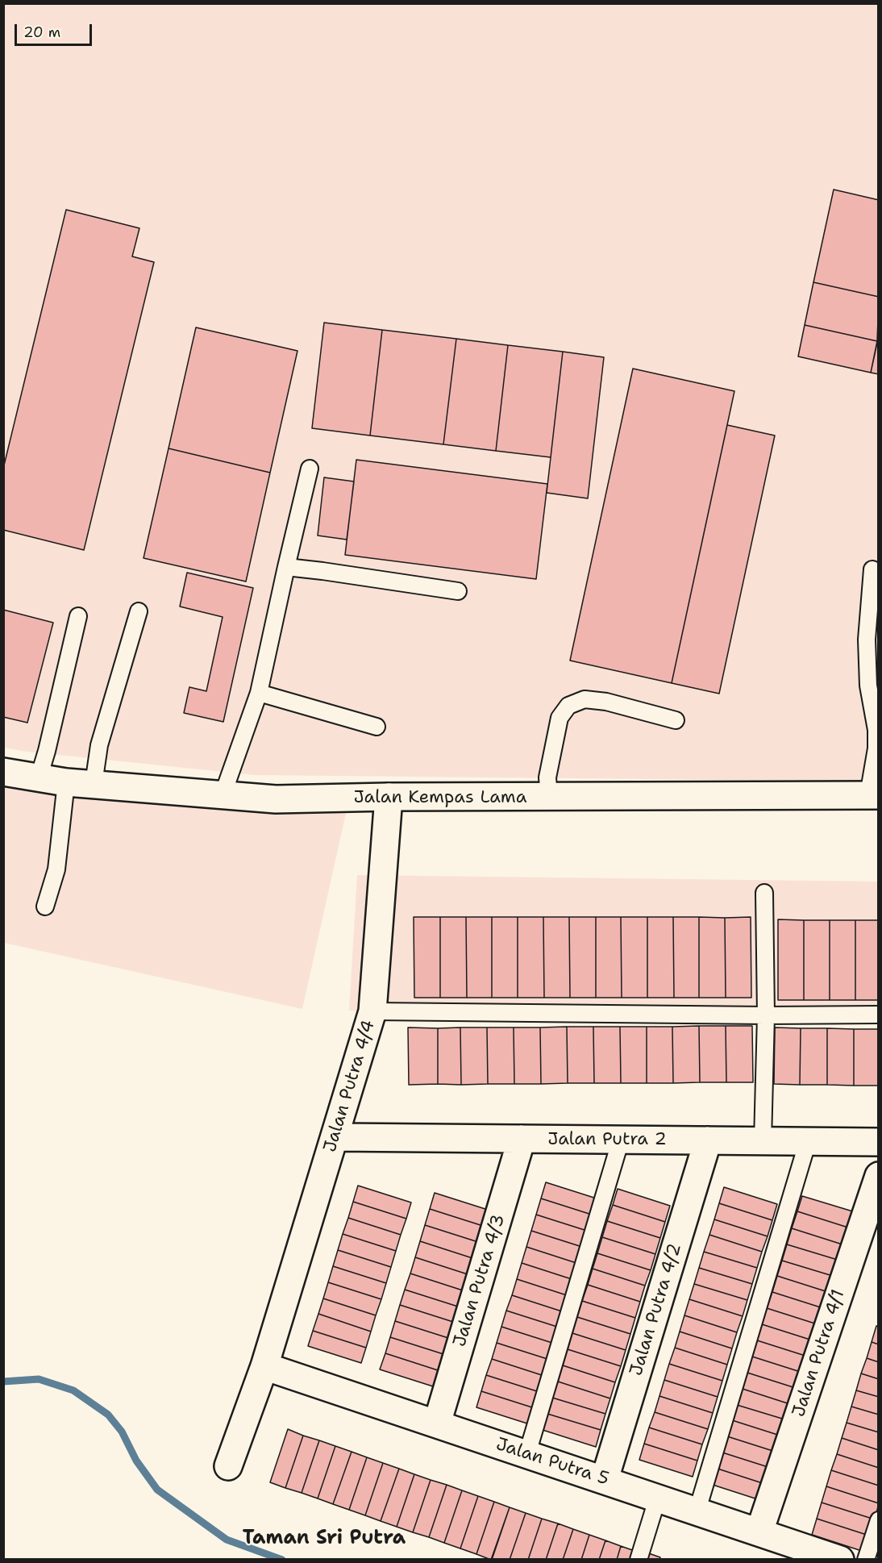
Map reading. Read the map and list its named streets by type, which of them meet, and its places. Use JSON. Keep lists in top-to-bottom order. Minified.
{"streets":{"street":["Jalan Kempas Lama","Jalan Putra 4/4","Jalan Putra 2","Jalan Putra 4/3","Jalan Putra 4/2","Jalan Putra 4/1","Jalan Putra 5"]},"crossings":[["Jalan Kempas Lama","Jalan Putra 4/4"],["Jalan Putra 4/4","Jalan Putra 2"],["Jalan Putra 4/4","Jalan Putra 5"],["Jalan Putra 2","Jalan Putra 4/3"],["Jalan Putra 2","Jalan Putra 4/2"],["Jalan Putra 4/3","Jalan Putra 5"],["Jalan Putra 4/2","Jalan Putra 5"],["Jalan Putra 4/1","Jalan Putra 5"]],"districts":["Taman Sri Putra"],"scale_bar":"20 m"}
